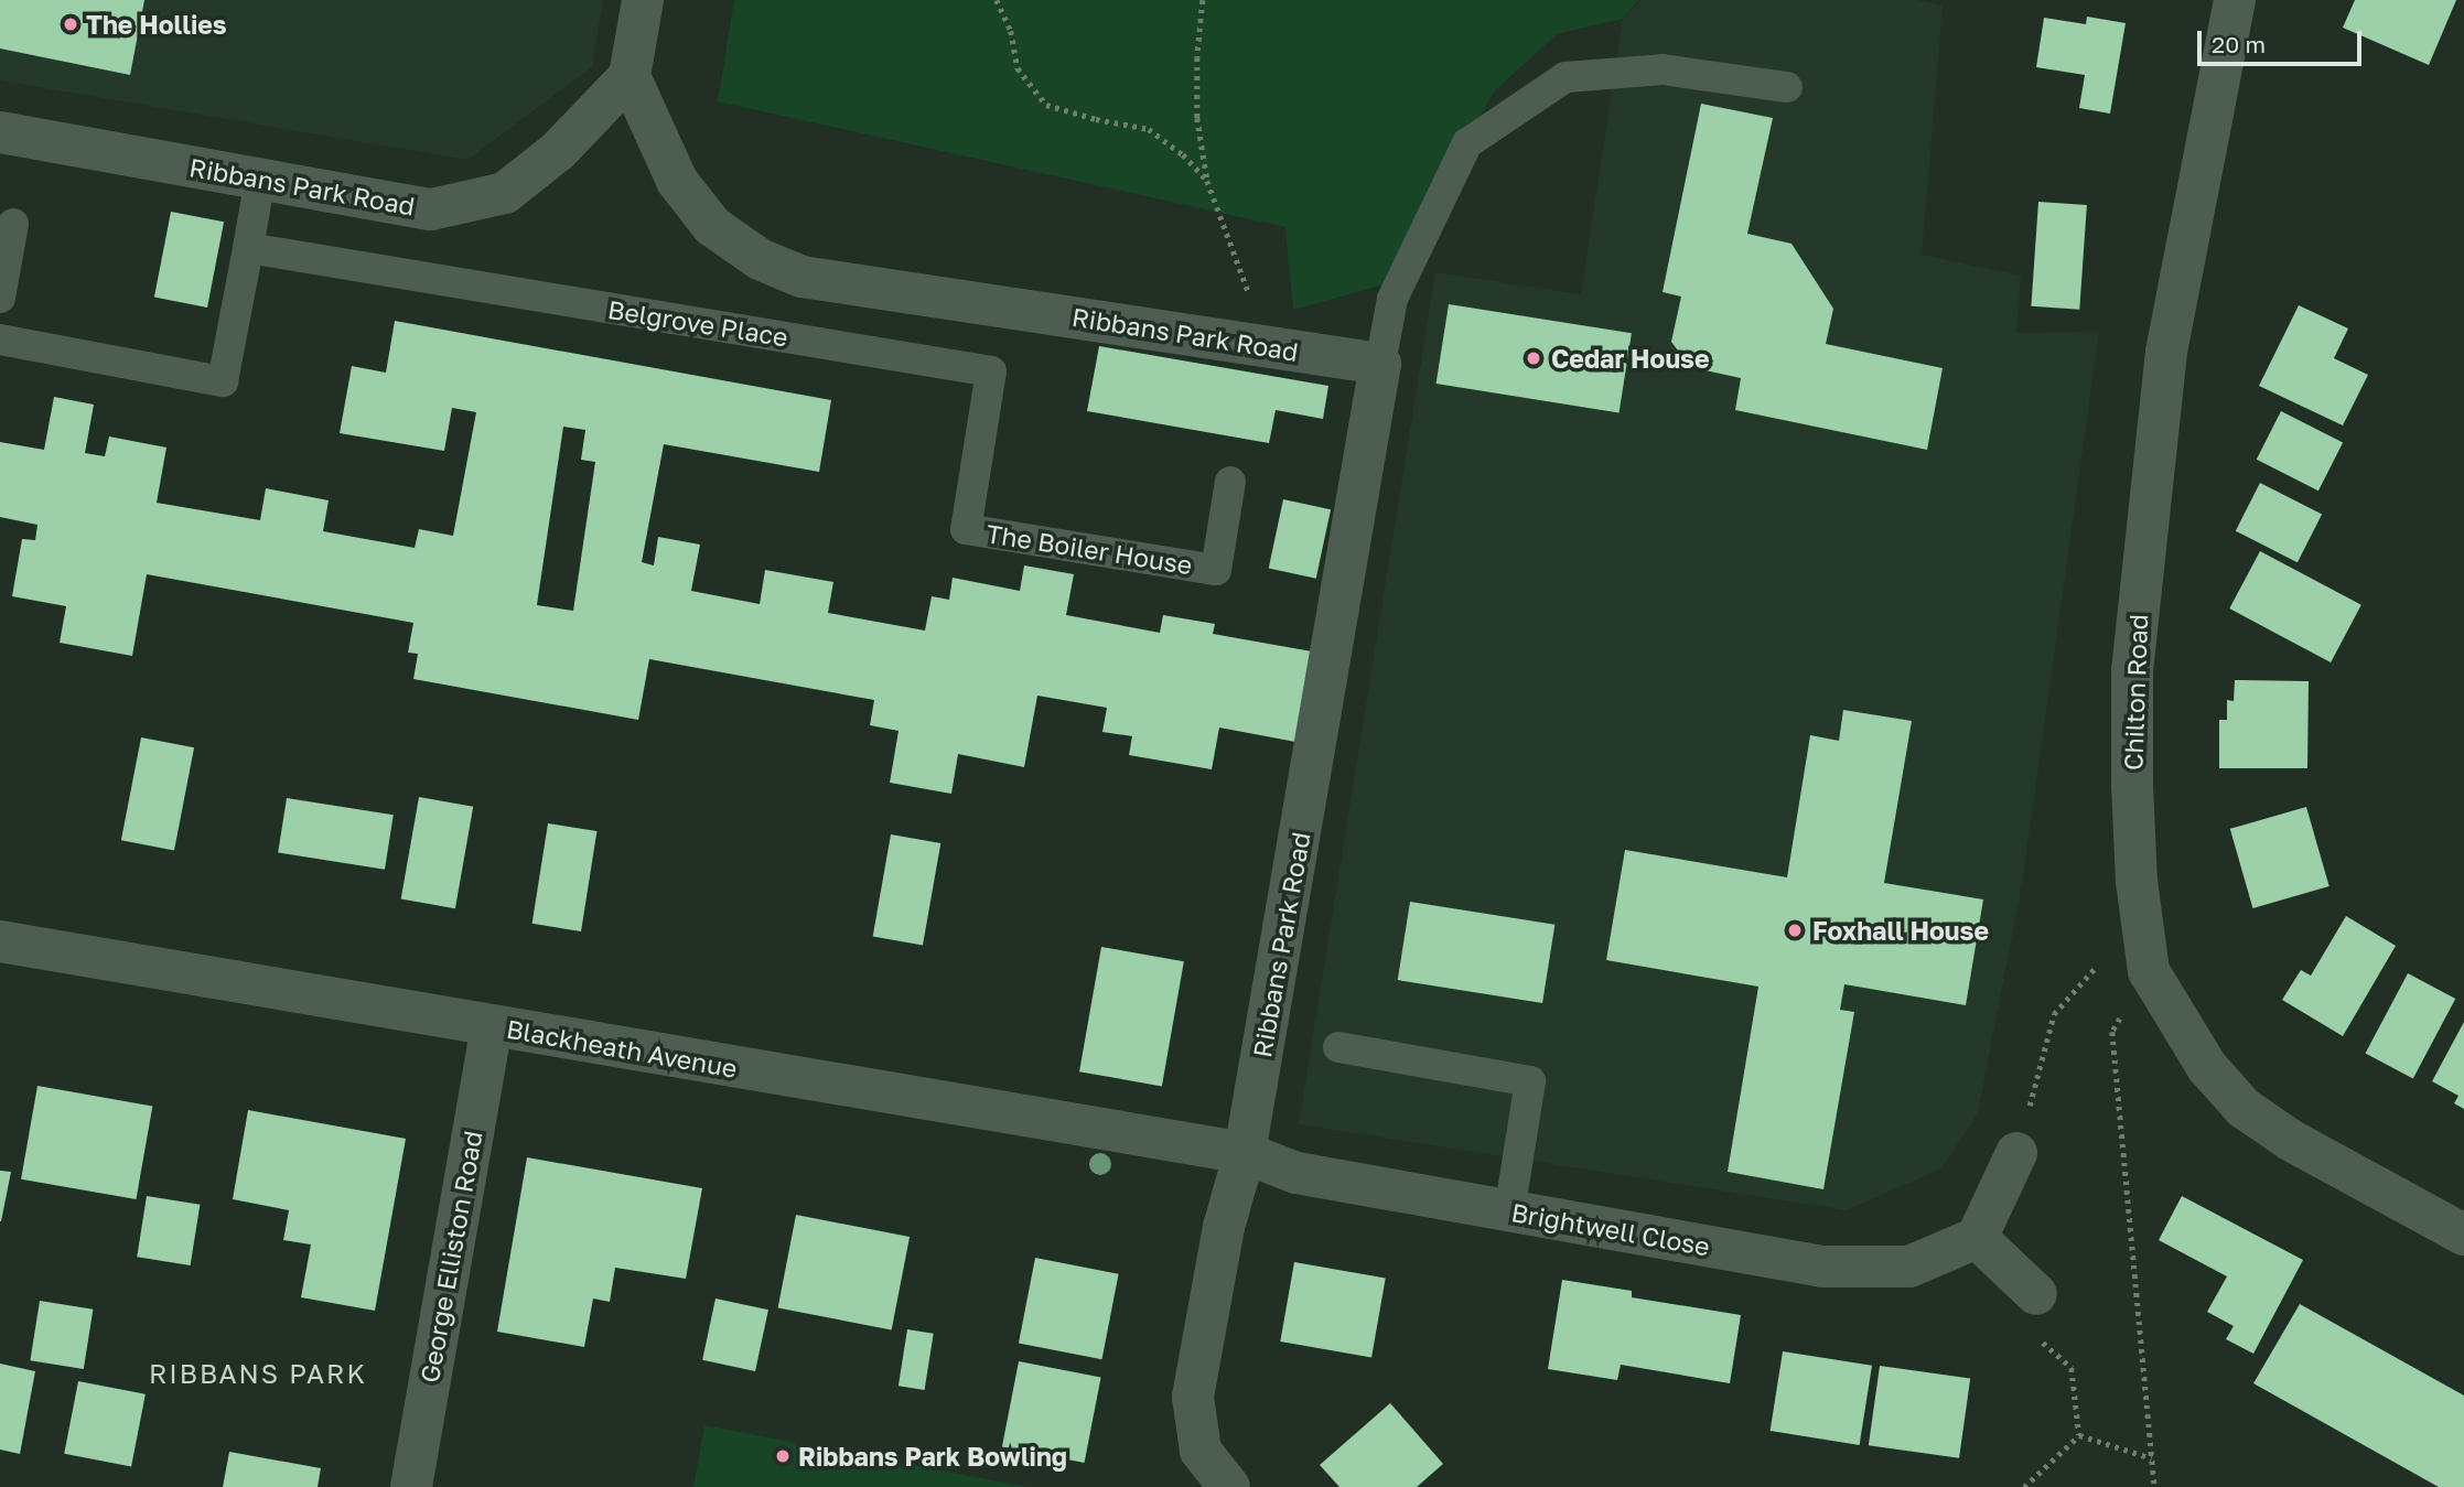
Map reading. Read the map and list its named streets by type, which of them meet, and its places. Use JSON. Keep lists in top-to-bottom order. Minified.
{"streets":{"street":["Ribbans Park Road","Chilton Road","Blackheath Avenue","Brightwell Close","George Elliston Road"],"lane":["Belgrove Place","The Boiler House"]},"crossings":[["Ribbans Park Road","Blackheath Avenue"],["Ribbans Park Road","Brightwell Close"],["Belgrove Place","The Boiler House"],["Blackheath Avenue","Brightwell Close"],["Blackheath Avenue","George Elliston Road"]],"districts":["RIBBANS PARK"],"places":["The Hollies","Cedar House","Foxhall House","Ribbans Park Bowling"],"scale_bar":"20 m"}
